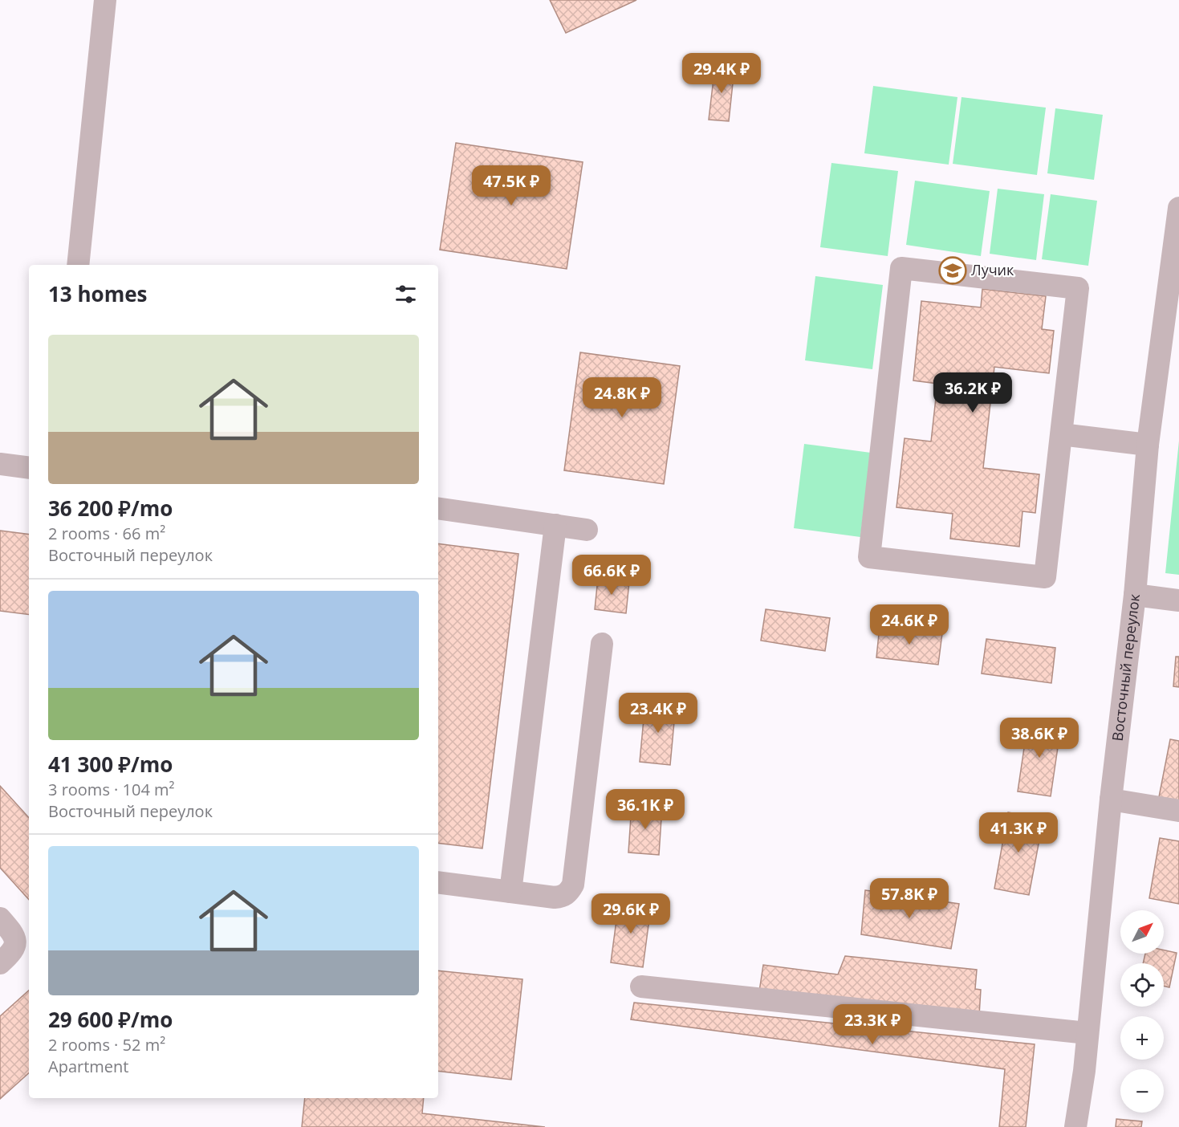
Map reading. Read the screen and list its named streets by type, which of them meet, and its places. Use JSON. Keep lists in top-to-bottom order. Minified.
{"streets":{"street":["Восточный переулок"]},"places":{"school or university":["Лучик"]},"north":"top right","page":{"price":["29.4K ₽","47.5K ₽","36.2K ₽","24.8K ₽","66.6K ₽","24.6K ₽","23.4K ₽","38.6K ₽","36.1K ₽","41.3K ₽","57.8K ₽","29.6K ₽","23.3K ₽"],"heading":"13 homes","list":[{"name":"36 200 ₽/mo","note":"2 rooms · 66 m² · Восточный переулок"},{"name":"41 300 ₽/mo","note":"3 rooms · 104 m² · Восточный переулок"},{"name":"29 600 ₽/mo","note":"2 rooms · 52 m² · Apartment"}],"map_buttons":["+","−"]}}
